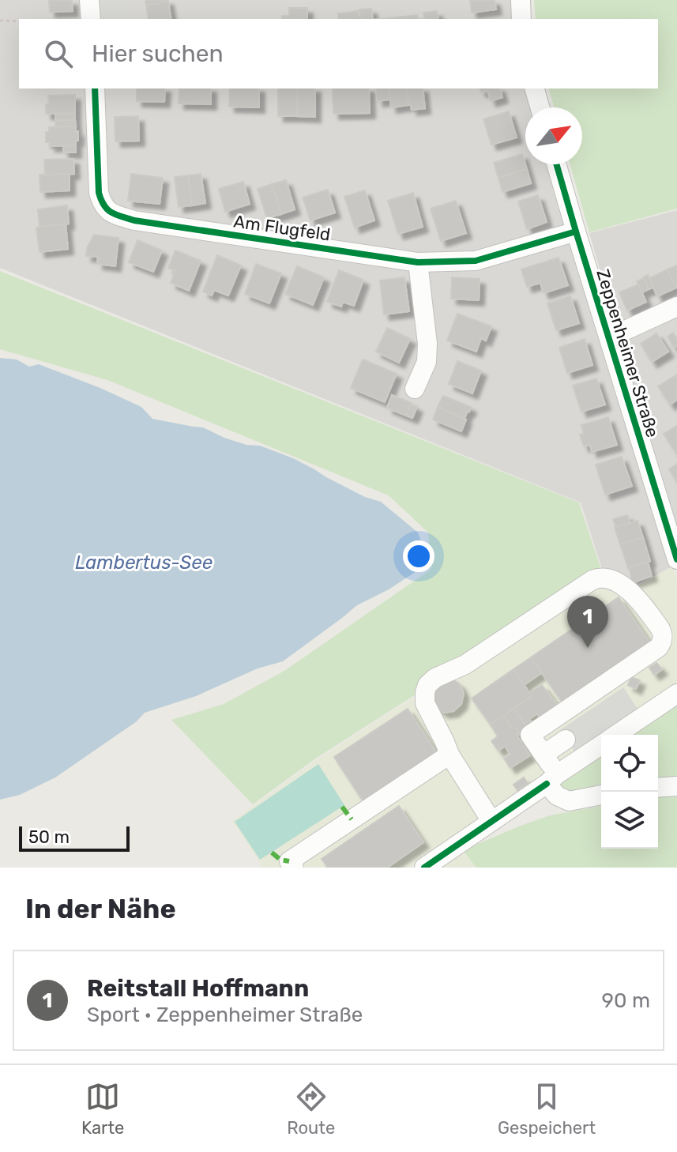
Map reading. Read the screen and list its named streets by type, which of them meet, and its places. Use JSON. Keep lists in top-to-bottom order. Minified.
{"streets":{"street":["Am Flugfeld","Zeppenheimer Straße"]},"crossings":[["Am Flugfeld","Zeppenheimer Straße"]],"water":["Lambertus-See"],"scale_bar":"50 m","north":"top right","page":{"search":"Hier suchen","pins":"1","scale":"50 m","heading":"In der Nähe","list":[{"mark":"1","name":"Reitstall Hoffmann","note":"Sport · Zeppenheimer Straße","value":"90 m"}],"nav":["Karte","Route","Gespeichert"]}}
